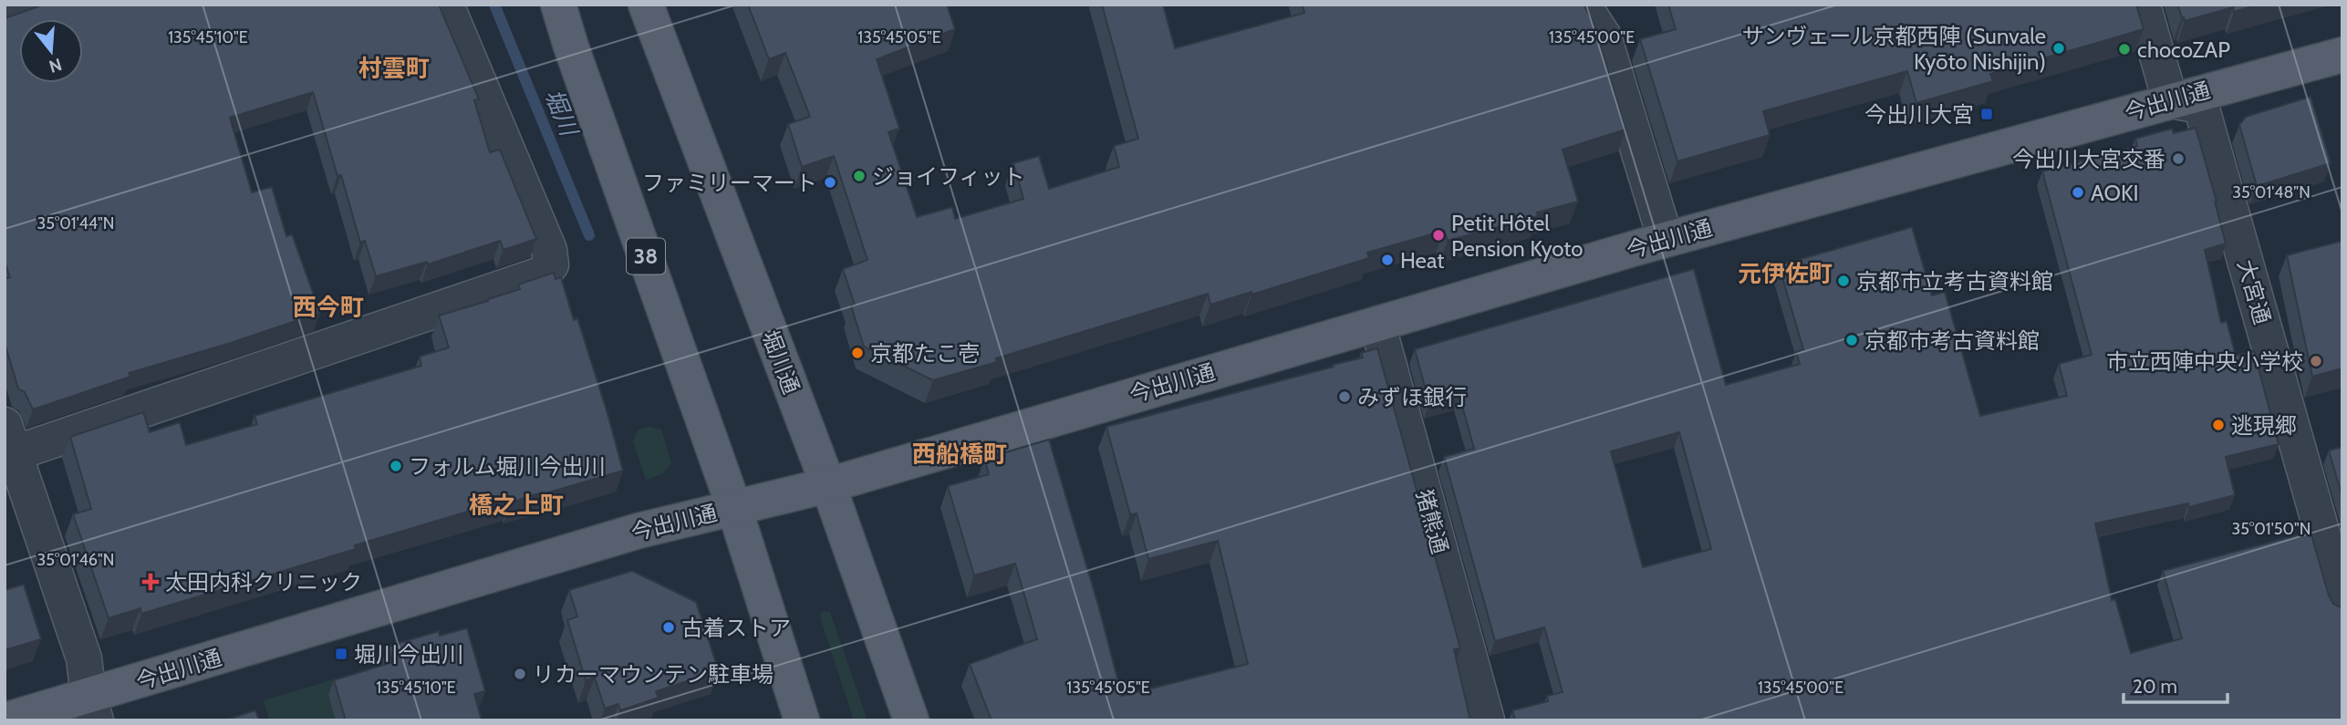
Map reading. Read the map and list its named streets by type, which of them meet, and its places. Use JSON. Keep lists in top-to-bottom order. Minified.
{"streets":{"main road":["今出川通","38","堀川通"],"street":["大宮通","猪熊通"]},"crossings":[["今出川通","38"],["今出川通","大宮通"],["今出川通","堀川通"],["今出川通","猪熊通"]],"districts":["村雲町","元伊佐町","西今町","西船橋町","橋之上町"],"water":["堀川"],"places":{"other":["サンヴェール京都西陣 (Sunvale Kyōto Nishijin)","chocoZAP","今出川大宮交番","ジョイフィット","ファミリーマート","AOKI","Petit Hôtel Pension Kyoto","Heat","京都市立考古資料館","京都市考古資料館","京都たこ壱","市立西陣中央小学校","みずほ銀行","逃現郷","フォルム堀川今出川","古着ストア","リカーマウンテン駐車場"],"transit":["今出川大宮","堀川今出川"],"health":["太田内科クリニック"]},"scale_bar":"20 m","north":"bottom","coordinates":["135°45'10\"E","135°45'05\"E","135°45'00\"E","35°01'48\"N","35°01'44\"N","35°01'50\"N","35°01'46\"N"]}
